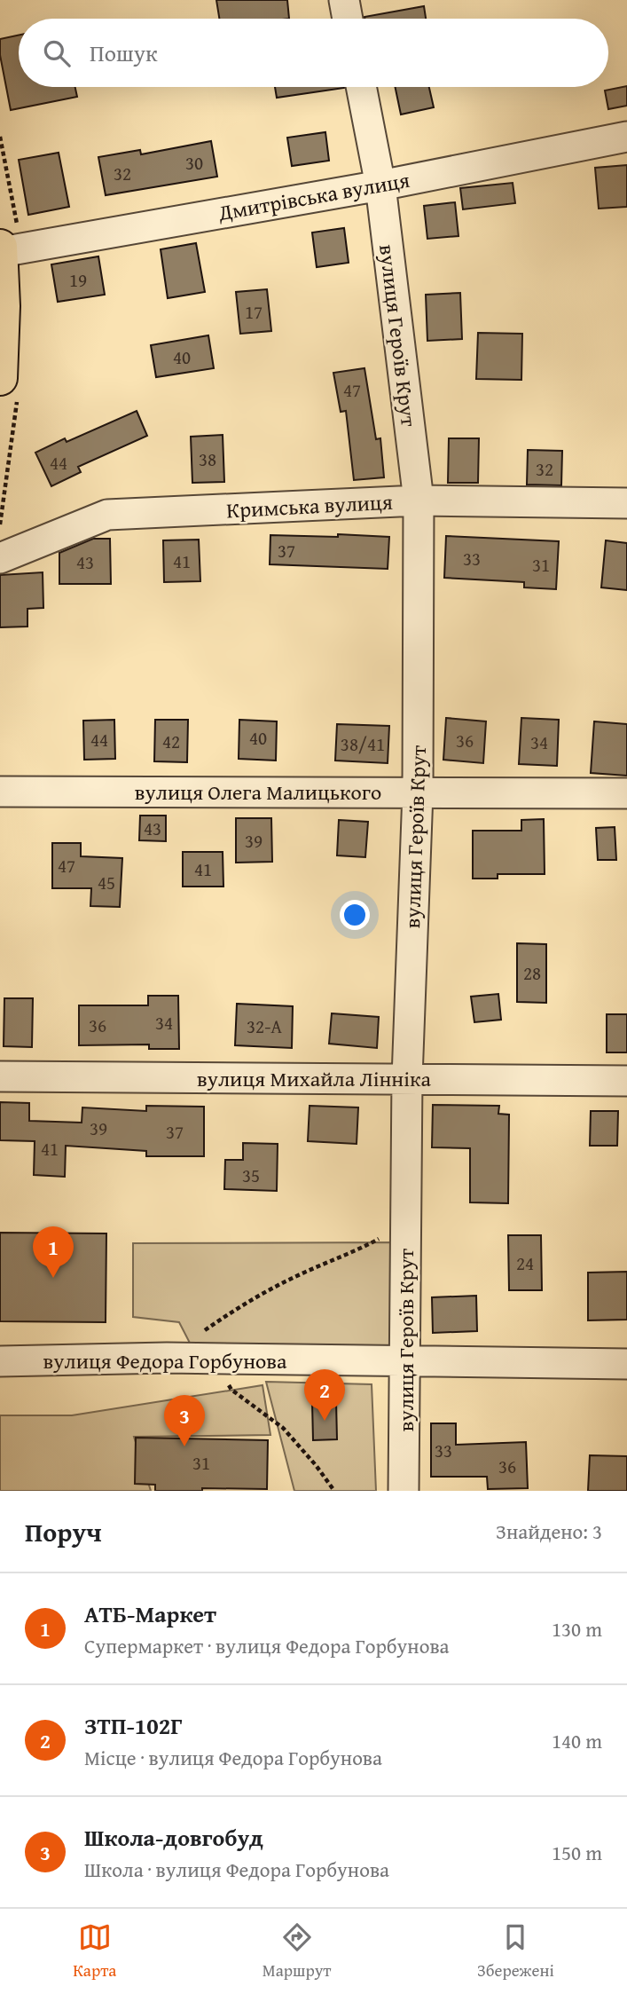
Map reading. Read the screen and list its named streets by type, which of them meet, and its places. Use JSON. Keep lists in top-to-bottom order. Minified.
{"streets":{"street":["Дмитрівська вулиця","вулиця Героїв Крут","Кримська вулиця","вулиця Олега Малицького","вулиця Михайла Лінніка","вулиця Федора Горбунова"]},"crossings":[["Дмитрівська вулиця","вулиця Героїв Крут"],["вулиця Героїв Крут","Кримська вулиця"],["вулиця Героїв Крут","вулиця Олега Малицького"],["вулиця Героїв Крут","вулиця Михайла Лінніка"],["вулиця Героїв Крут","вулиця Федора Горбунова"]],"house_numbers":["30","32","19","17","40","47","38","44","32","37","33","41","43","31","40","44","36","42","34","38/41","43","39","47","41","45","28","34","36","32-А","39","37","41","35","24","33","31","36"],"page":{"search":"Пошук","pins":["1","2","3"],"heading":["Поруч","Знайдено: 3"],"list":[{"mark":"1","name":"АТБ-Маркет","note":"Супермаркет · вулиця Федора Горбунова","value":"130 m"},{"mark":"2","name":"ЗТП-102Г","note":"Місце · вулиця Федора Горбунова","value":"140 m"},{"mark":"3","name":"Школа-довгобуд","note":"Школа · вулиця Федора Горбунова","value":"150 m"}],"nav":["Карта","Маршрут","Збережені"]}}
